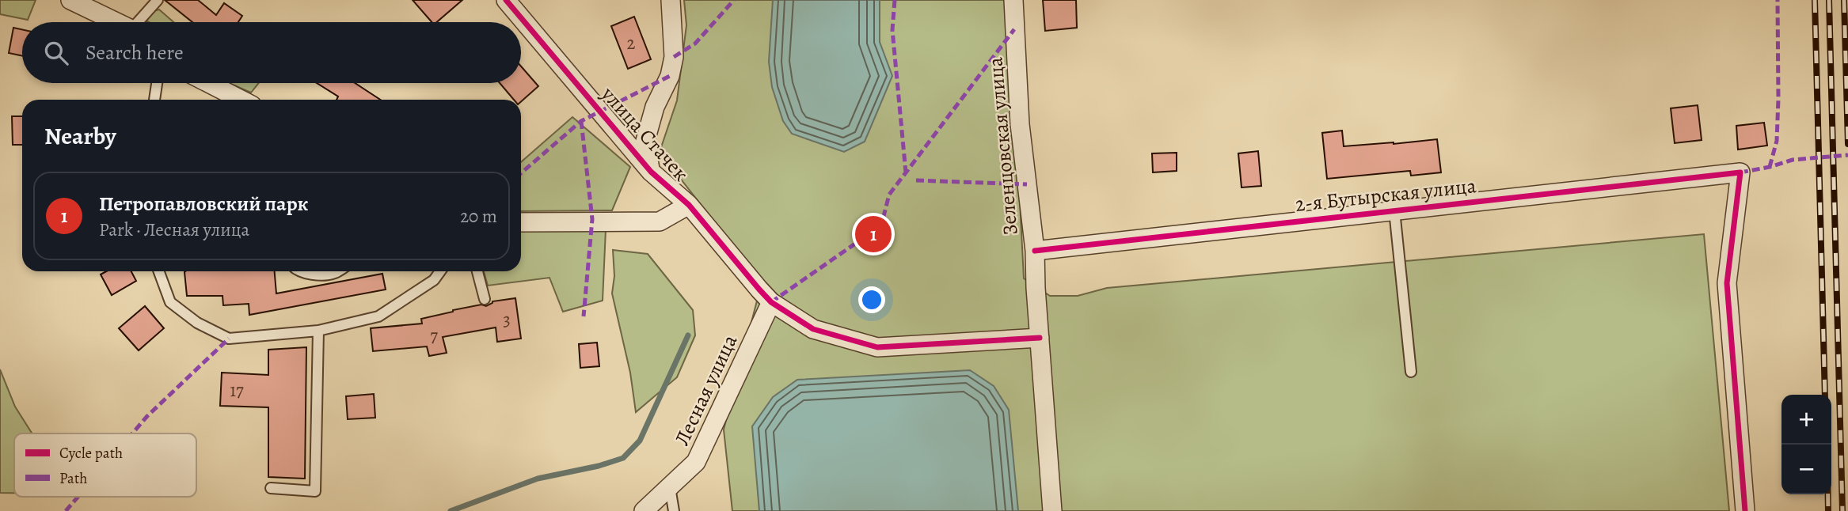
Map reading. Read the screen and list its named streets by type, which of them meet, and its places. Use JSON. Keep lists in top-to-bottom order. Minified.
{"streets":{"street":["улица Стачек","Зеленцовская улица","2-я Бутырская улица","Лесная улица"]},"crossings":[["улица Стачек","Зеленцовская улица"],["улица Стачек","Лесная улица"],["Зеленцовская улица","2-я Бутырская улица"]],"house_numbers":["2","3","7","17"],"legend":["Cycle path","Path"],"page":{"search":"Search here","heading":"Nearby","list":[{"mark":"1","name":"Петропавловский парк","note":"Park · Лесная улица","value":"20 m"}],"pins":"1","map_buttons":["+","−"]}}
